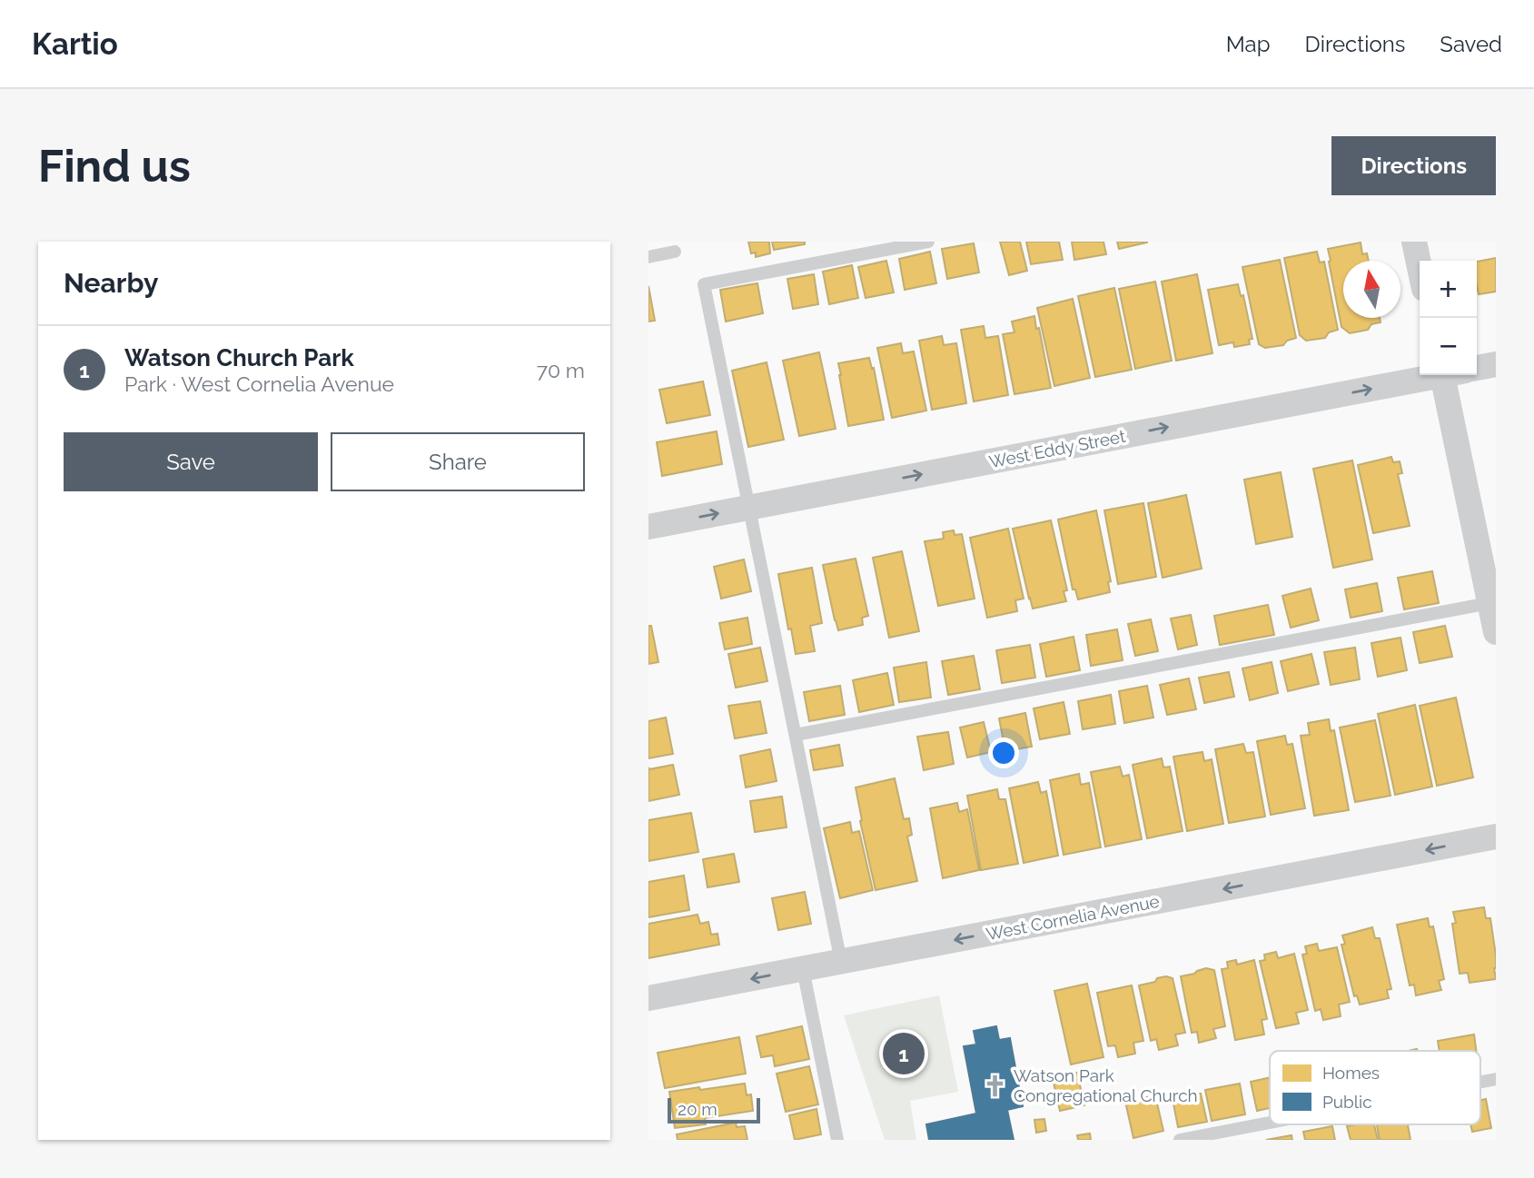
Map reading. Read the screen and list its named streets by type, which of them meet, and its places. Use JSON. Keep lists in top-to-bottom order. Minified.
{"streets":{"street":["West Eddy Street","West Cornelia Avenue"]},"one_way":["West Eddy Street","West Cornelia Avenue"],"places":{"church":["Watson Park Congregational Church"]},"legend":["Homes","Public"],"scale_bar":"20 m","north":"top","page":{"header":"Kartio","nav":["Map","Directions","Saved"],"buttons":["Directions",["Save","Share"]],"title":"Find us","heading":"Nearby","map_buttons":["+","−"],"list":[{"mark":"1","name":"Watson Church Park","note":"Park · West Cornelia Avenue","value":"70 m"}],"pins":"1","scale":"20 m"}}
